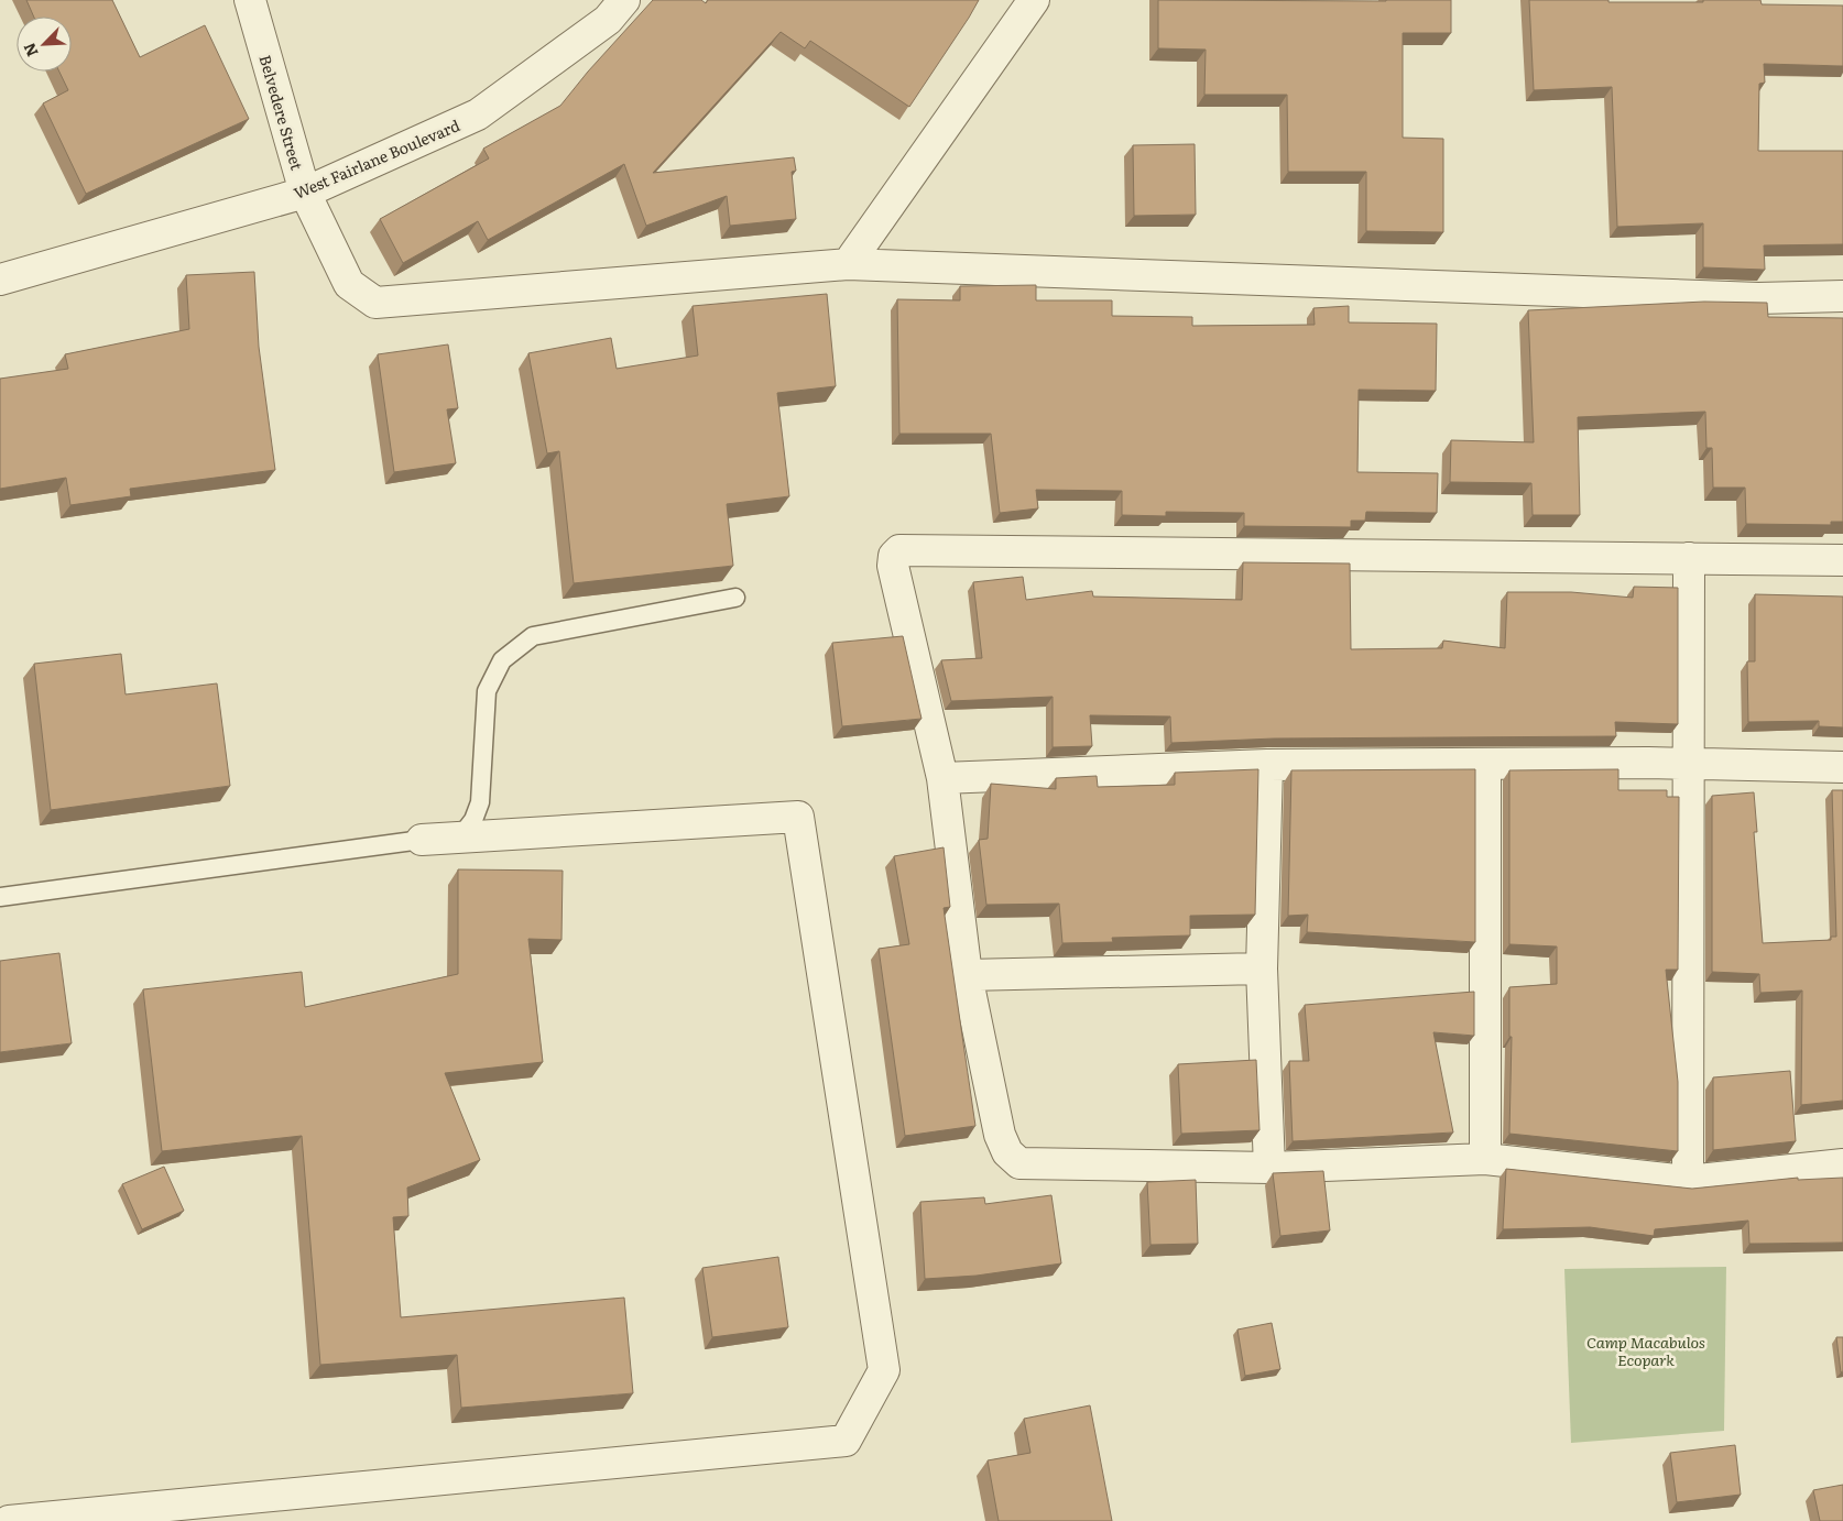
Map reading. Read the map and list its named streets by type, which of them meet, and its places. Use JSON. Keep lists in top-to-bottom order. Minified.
{"streets":{"street":["Belvedere Street","West Fairlane Boulevard"]},"crossings":[["Belvedere Street","West Fairlane Boulevard"]],"parks":["Camp Macabulos Ecopark"],"north":"bottom left"}
